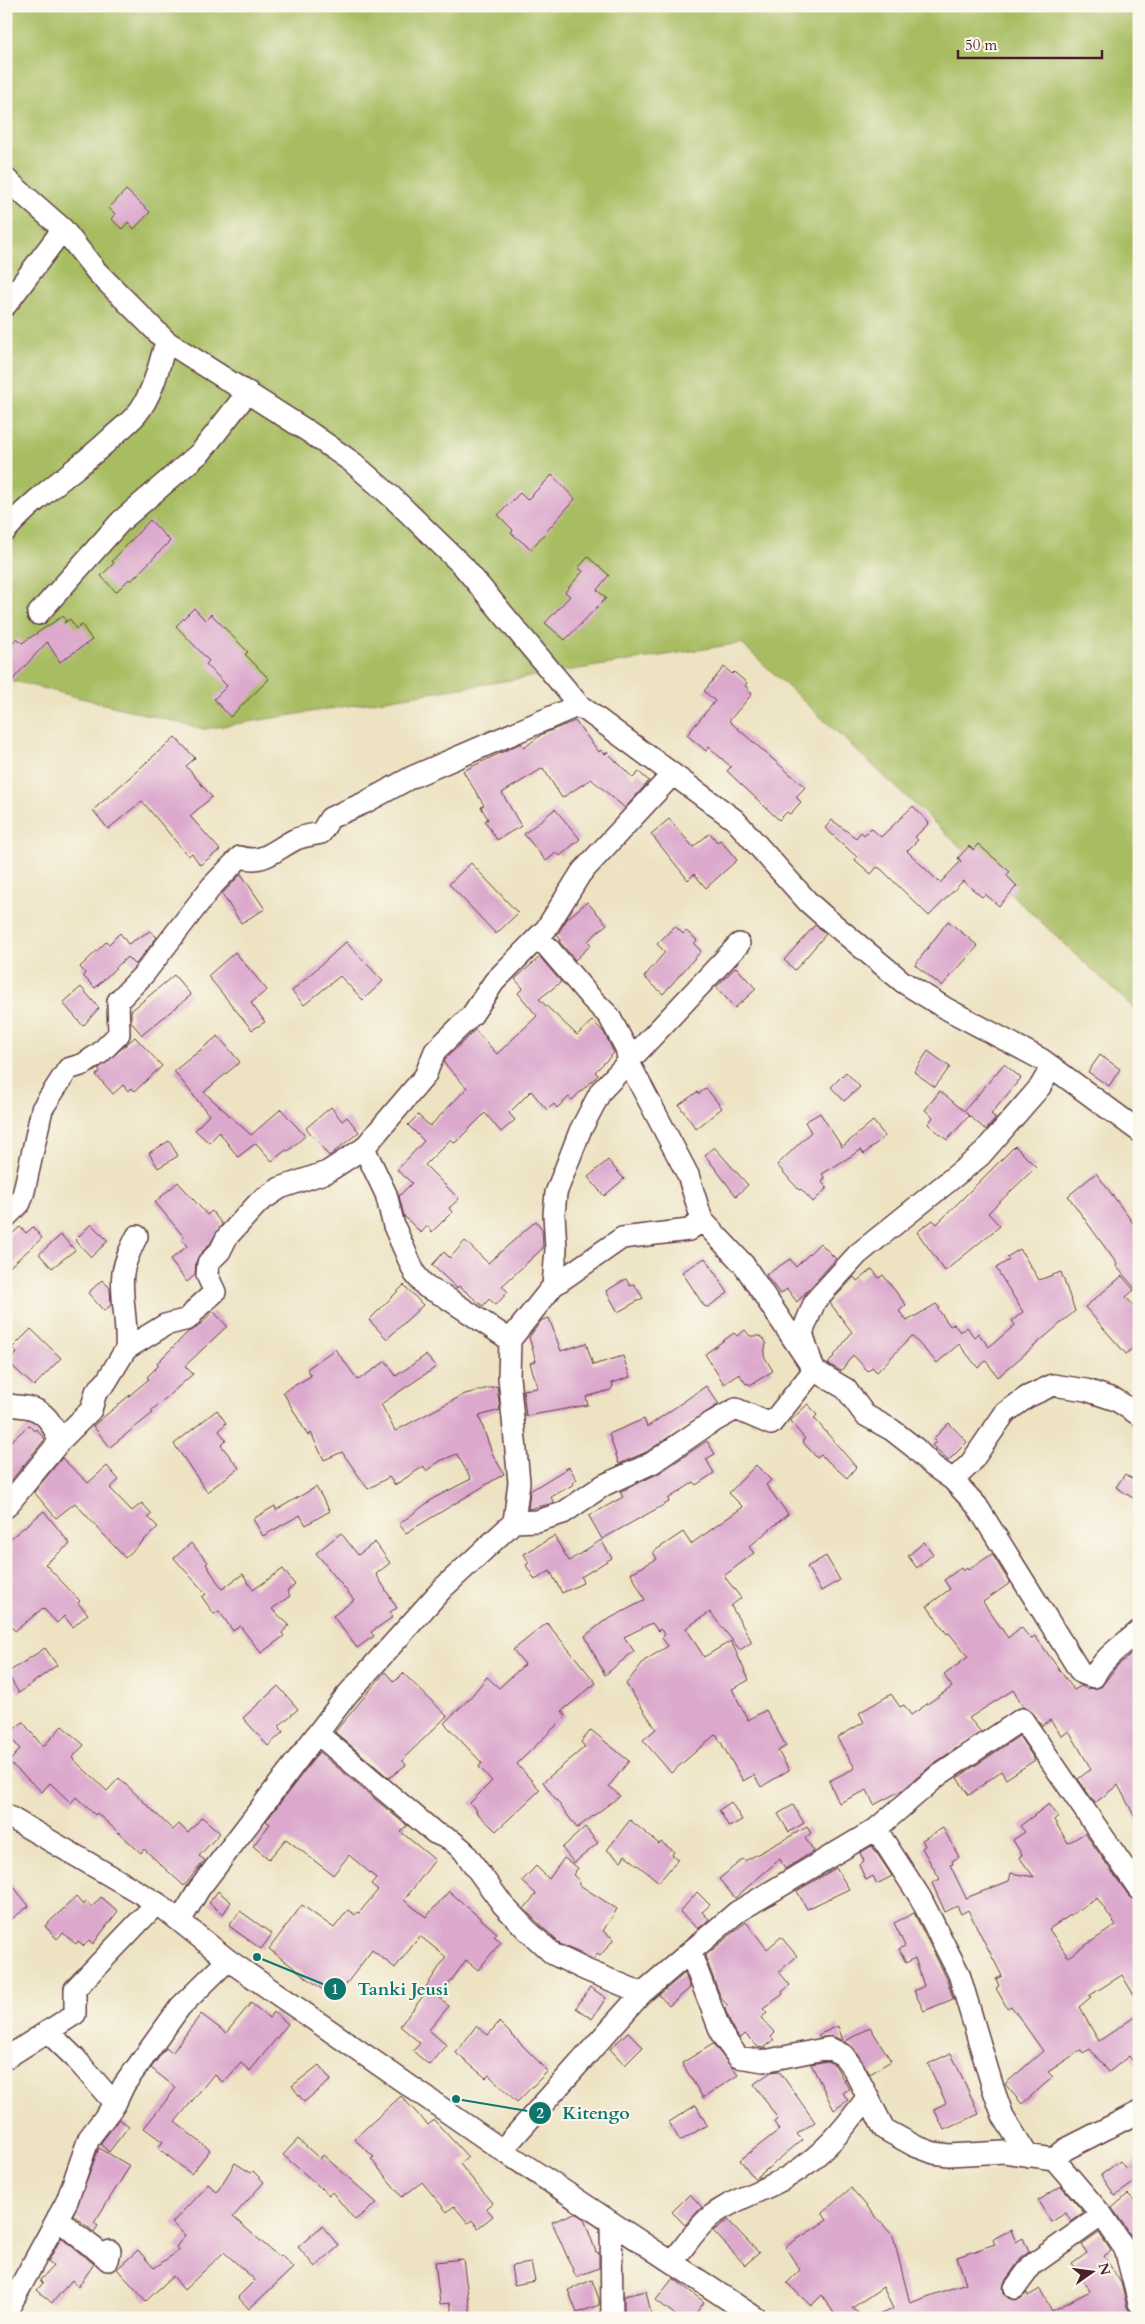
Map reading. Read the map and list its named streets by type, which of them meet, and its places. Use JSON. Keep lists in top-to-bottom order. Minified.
{"places":["Tanki Jeusi","Kitengo"],"scale_bar":"50 m","north":"right"}
